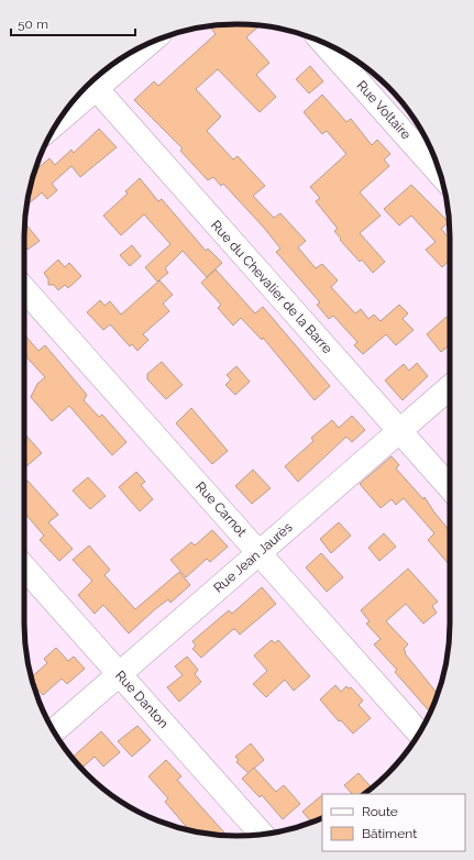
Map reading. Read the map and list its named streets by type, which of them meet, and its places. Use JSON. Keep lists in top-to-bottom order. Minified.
{"streets":{"street":["Rue Voltaire","Rue du Chevalier de la Barre","Rue Carnot","Rue Jean Jaurès","Rue Danton"]},"crossings":[["Rue du Chevalier de la Barre","Rue Jean Jaurès"],["Rue Carnot","Rue Jean Jaurès"],["Rue Jean Jaurès","Rue Danton"]],"legend":["Route","Bâtiment"],"scale_bar":"50 m"}
